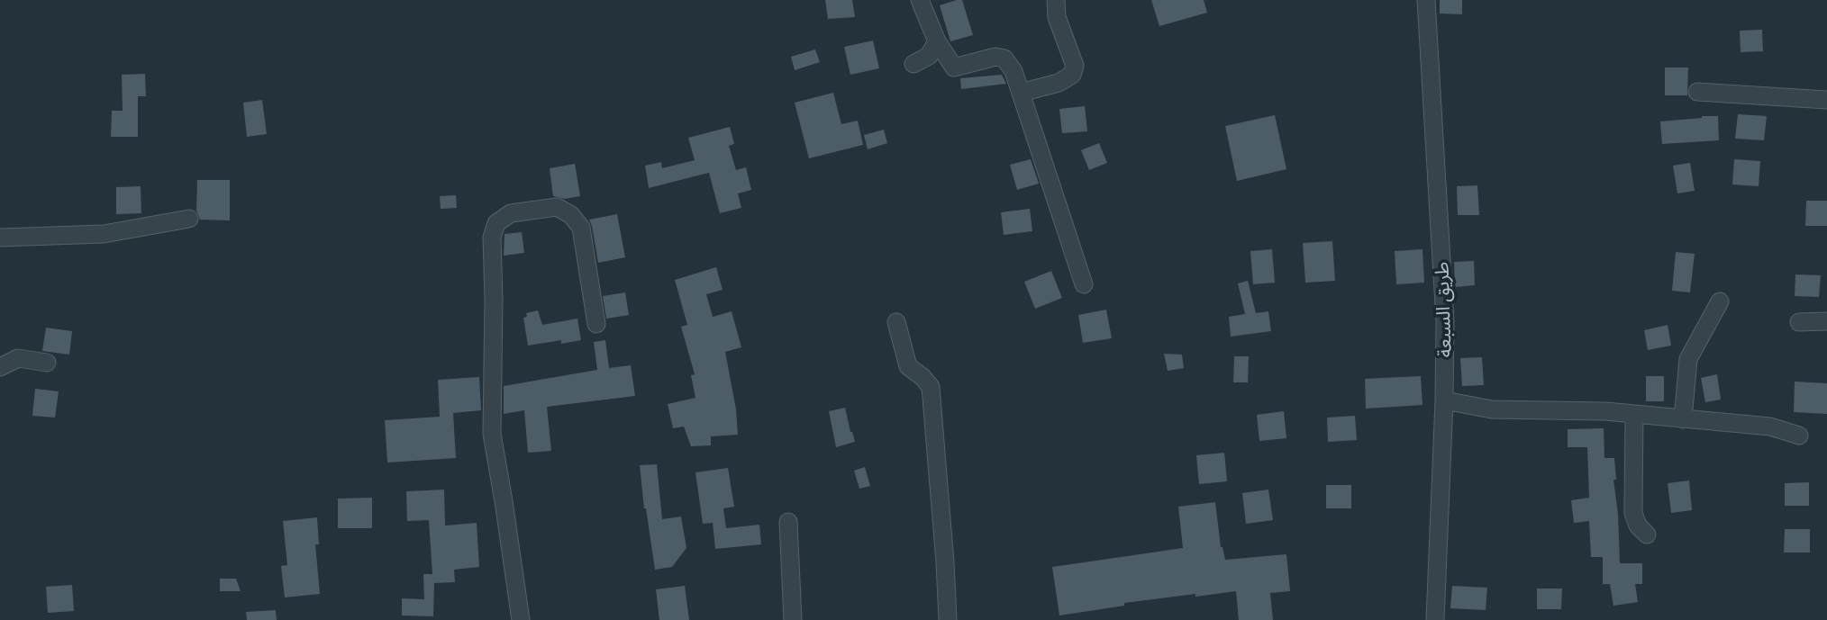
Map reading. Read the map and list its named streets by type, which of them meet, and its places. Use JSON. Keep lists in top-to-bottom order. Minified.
{"streets":{"street":["طريق السبعة"]}}
